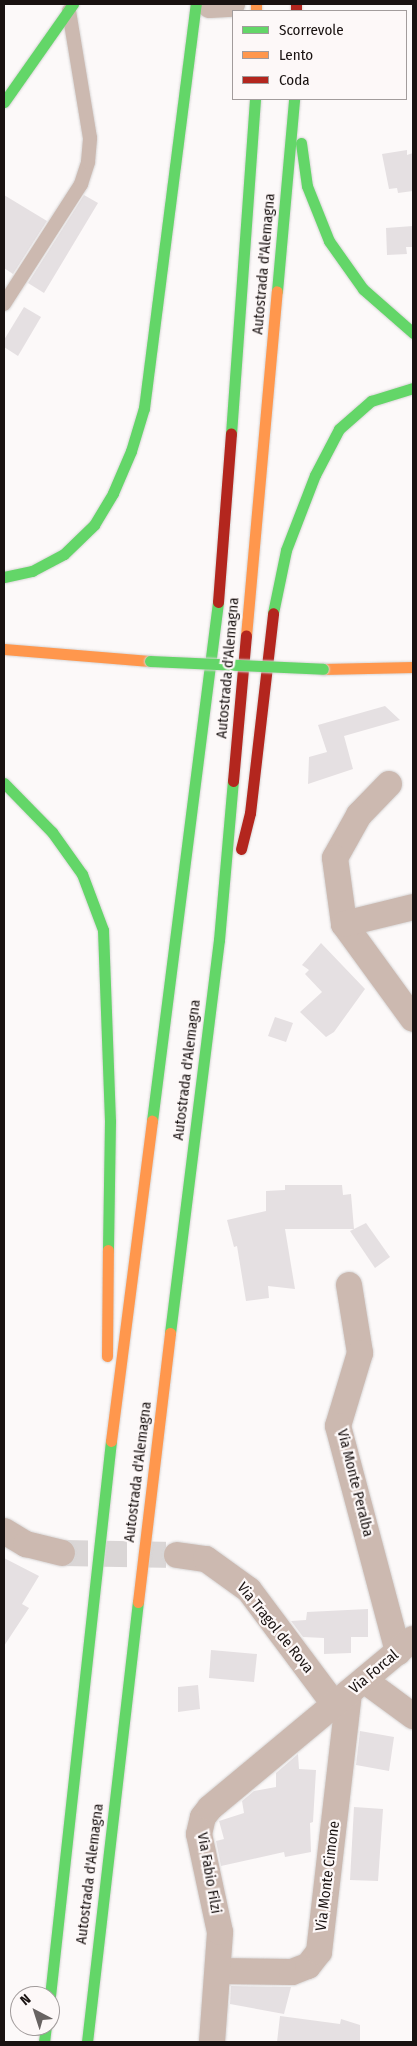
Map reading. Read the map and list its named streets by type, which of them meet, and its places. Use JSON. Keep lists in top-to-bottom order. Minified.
{"streets":{"highway":["Autostrada d'Alemagna"],"street":["Via Monte Peralba","Via Tragol de Rova","Via Forcal","Via Fabio Filzi","Via Monte Cimone"]},"crossings":[["Via Monte Peralba","Via Forcal"],["Via Tragol de Rova","Via Forcal"],["Via Tragol de Rova","Via Fabio Filzi"],["Via Tragol de Rova","Via Monte Cimone"],["Via Forcal","Via Fabio Filzi"],["Via Forcal","Via Monte Cimone"],["Via Fabio Filzi","Via Monte Cimone"]],"legend":["Scorrevole","Lento","Coda"],"north":"top left"}
